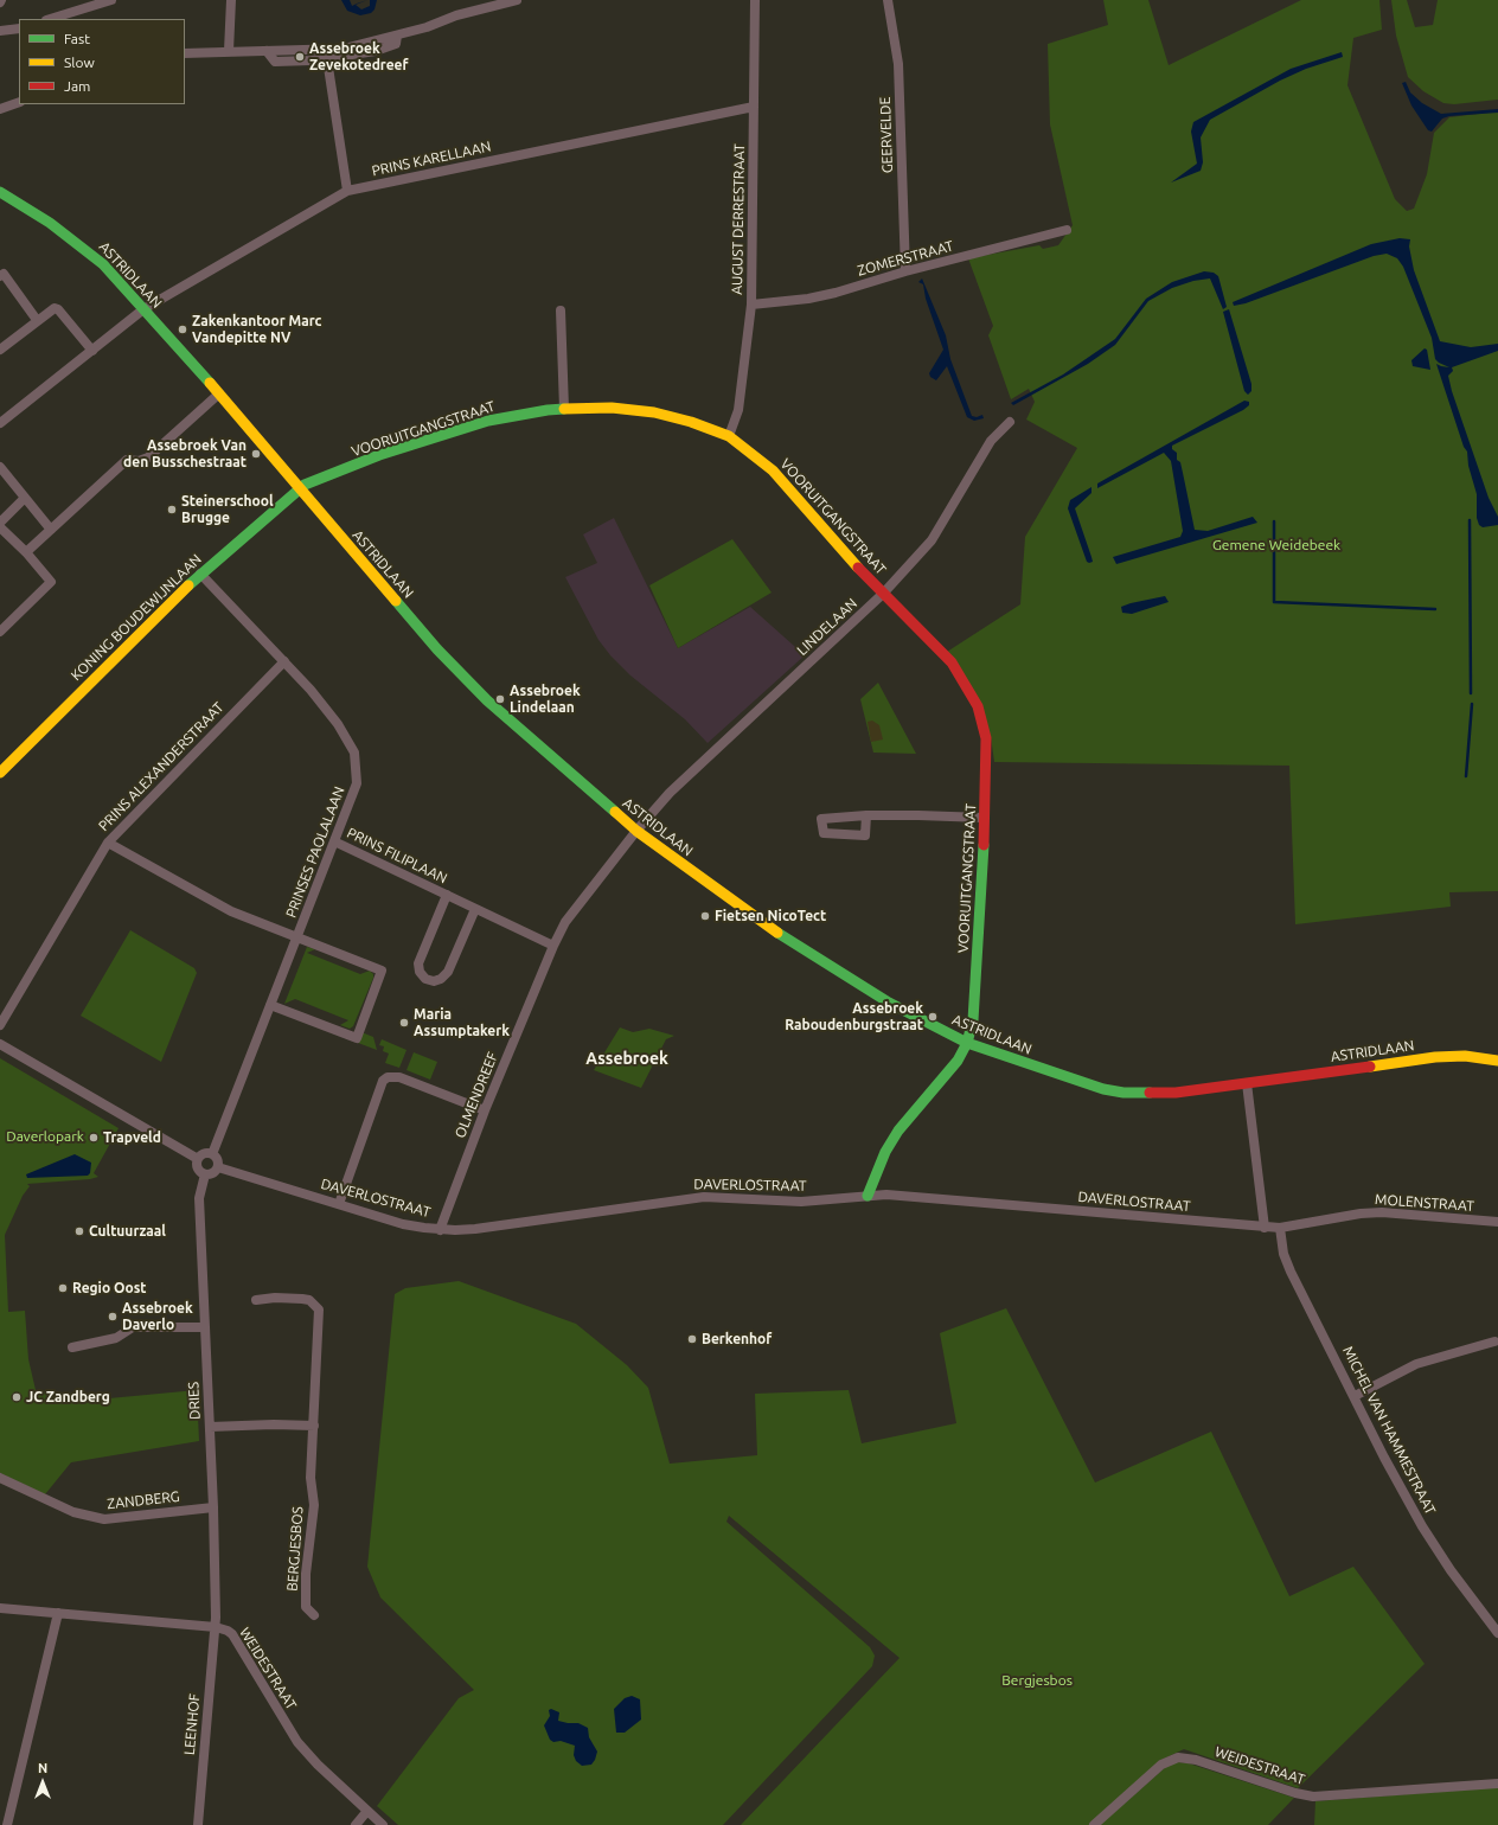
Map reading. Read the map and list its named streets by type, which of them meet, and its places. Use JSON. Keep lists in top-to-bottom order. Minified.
{"streets":{"main road":["ASTRIDLAAN","VOORUITGANGSTRAAT","KONING BOUDEWIJNLAAN"],"street":["GEERVELDE","PRINS KARELLAAN","AUGUST DERRESTRAAT","ZOMERSTRAAT","LINDELAAN","PRINS ALEXANDERSTRAAT","PRINSES PAOLALAAN","PRINS FILIPLAAN","OLMENDREEF","DAVERLOSTRAAT","MOLENSTRAAT","DRIES","MICHEL VAN HAMMESTRAAT","ZANDBERG","BERGJESBOS","WEIDESTRAAT","LEENHOF"]},"crossings":[["GEERVELDE","ZOMERSTRAAT"],["PRINS KARELLAAN","AUGUST DERRESTRAAT"],["PRINS KARELLAAN","ASTRIDLAAN"],["AUGUST DERRESTRAAT","ZOMERSTRAAT"],["AUGUST DERRESTRAAT","VOORUITGANGSTRAAT"],["ASTRIDLAAN","VOORUITGANGSTRAAT"],["ASTRIDLAAN","KONING BOUDEWIJNLAAN"],["ASTRIDLAAN","LINDELAAN"],["ASTRIDLAAN","OLMENDREEF"],["VOORUITGANGSTRAAT","KONING BOUDEWIJNLAAN"],["VOORUITGANGSTRAAT","LINDELAAN"],["VOORUITGANGSTRAAT","DAVERLOSTRAAT"],["KONING BOUDEWIJNLAAN","PRINSES PAOLALAAN"],["LINDELAAN","OLMENDREEF"],["PRINS ALEXANDERSTRAAT","PRINSES PAOLALAAN"],["PRINSES PAOLALAAN","PRINS FILIPLAAN"],["PRINSES PAOLALAAN","DAVERLOSTRAAT"],["PRINSES PAOLALAAN","DRIES"],["PRINS FILIPLAAN","OLMENDREEF"],["OLMENDREEF","DAVERLOSTRAAT"],["DAVERLOSTRAAT","MOLENSTRAAT"],["DAVERLOSTRAAT","DRIES"],["MOLENSTRAAT","MICHEL VAN HAMMESTRAAT"],["DRIES","ZANDBERG"],["DRIES","WEIDESTRAAT"],["DRIES","LEENHOF"],["WEIDESTRAAT","LEENHOF"]],"districts":["Assebroek"],"parks":["Gemene Weidebeek","Daverlopark","Bergjesbos"],"places":["Assebroek Zevekotedreef","Zakenkantoor Marc Vandepitte NV","Assebroek Van den Busschestraat","Steinerschool Brugge","Assebroek Lindelaan","Fietsen NicoTect","Assebroek Raboudenburgstraat","Maria Assumptakerk","Trapveld","Cultuurzaal","Regio Oost","Assebroek Daverlo","Berkenhof","JC Zandberg"],"legend":["Fast","Slow","Jam"],"north":"top"}
